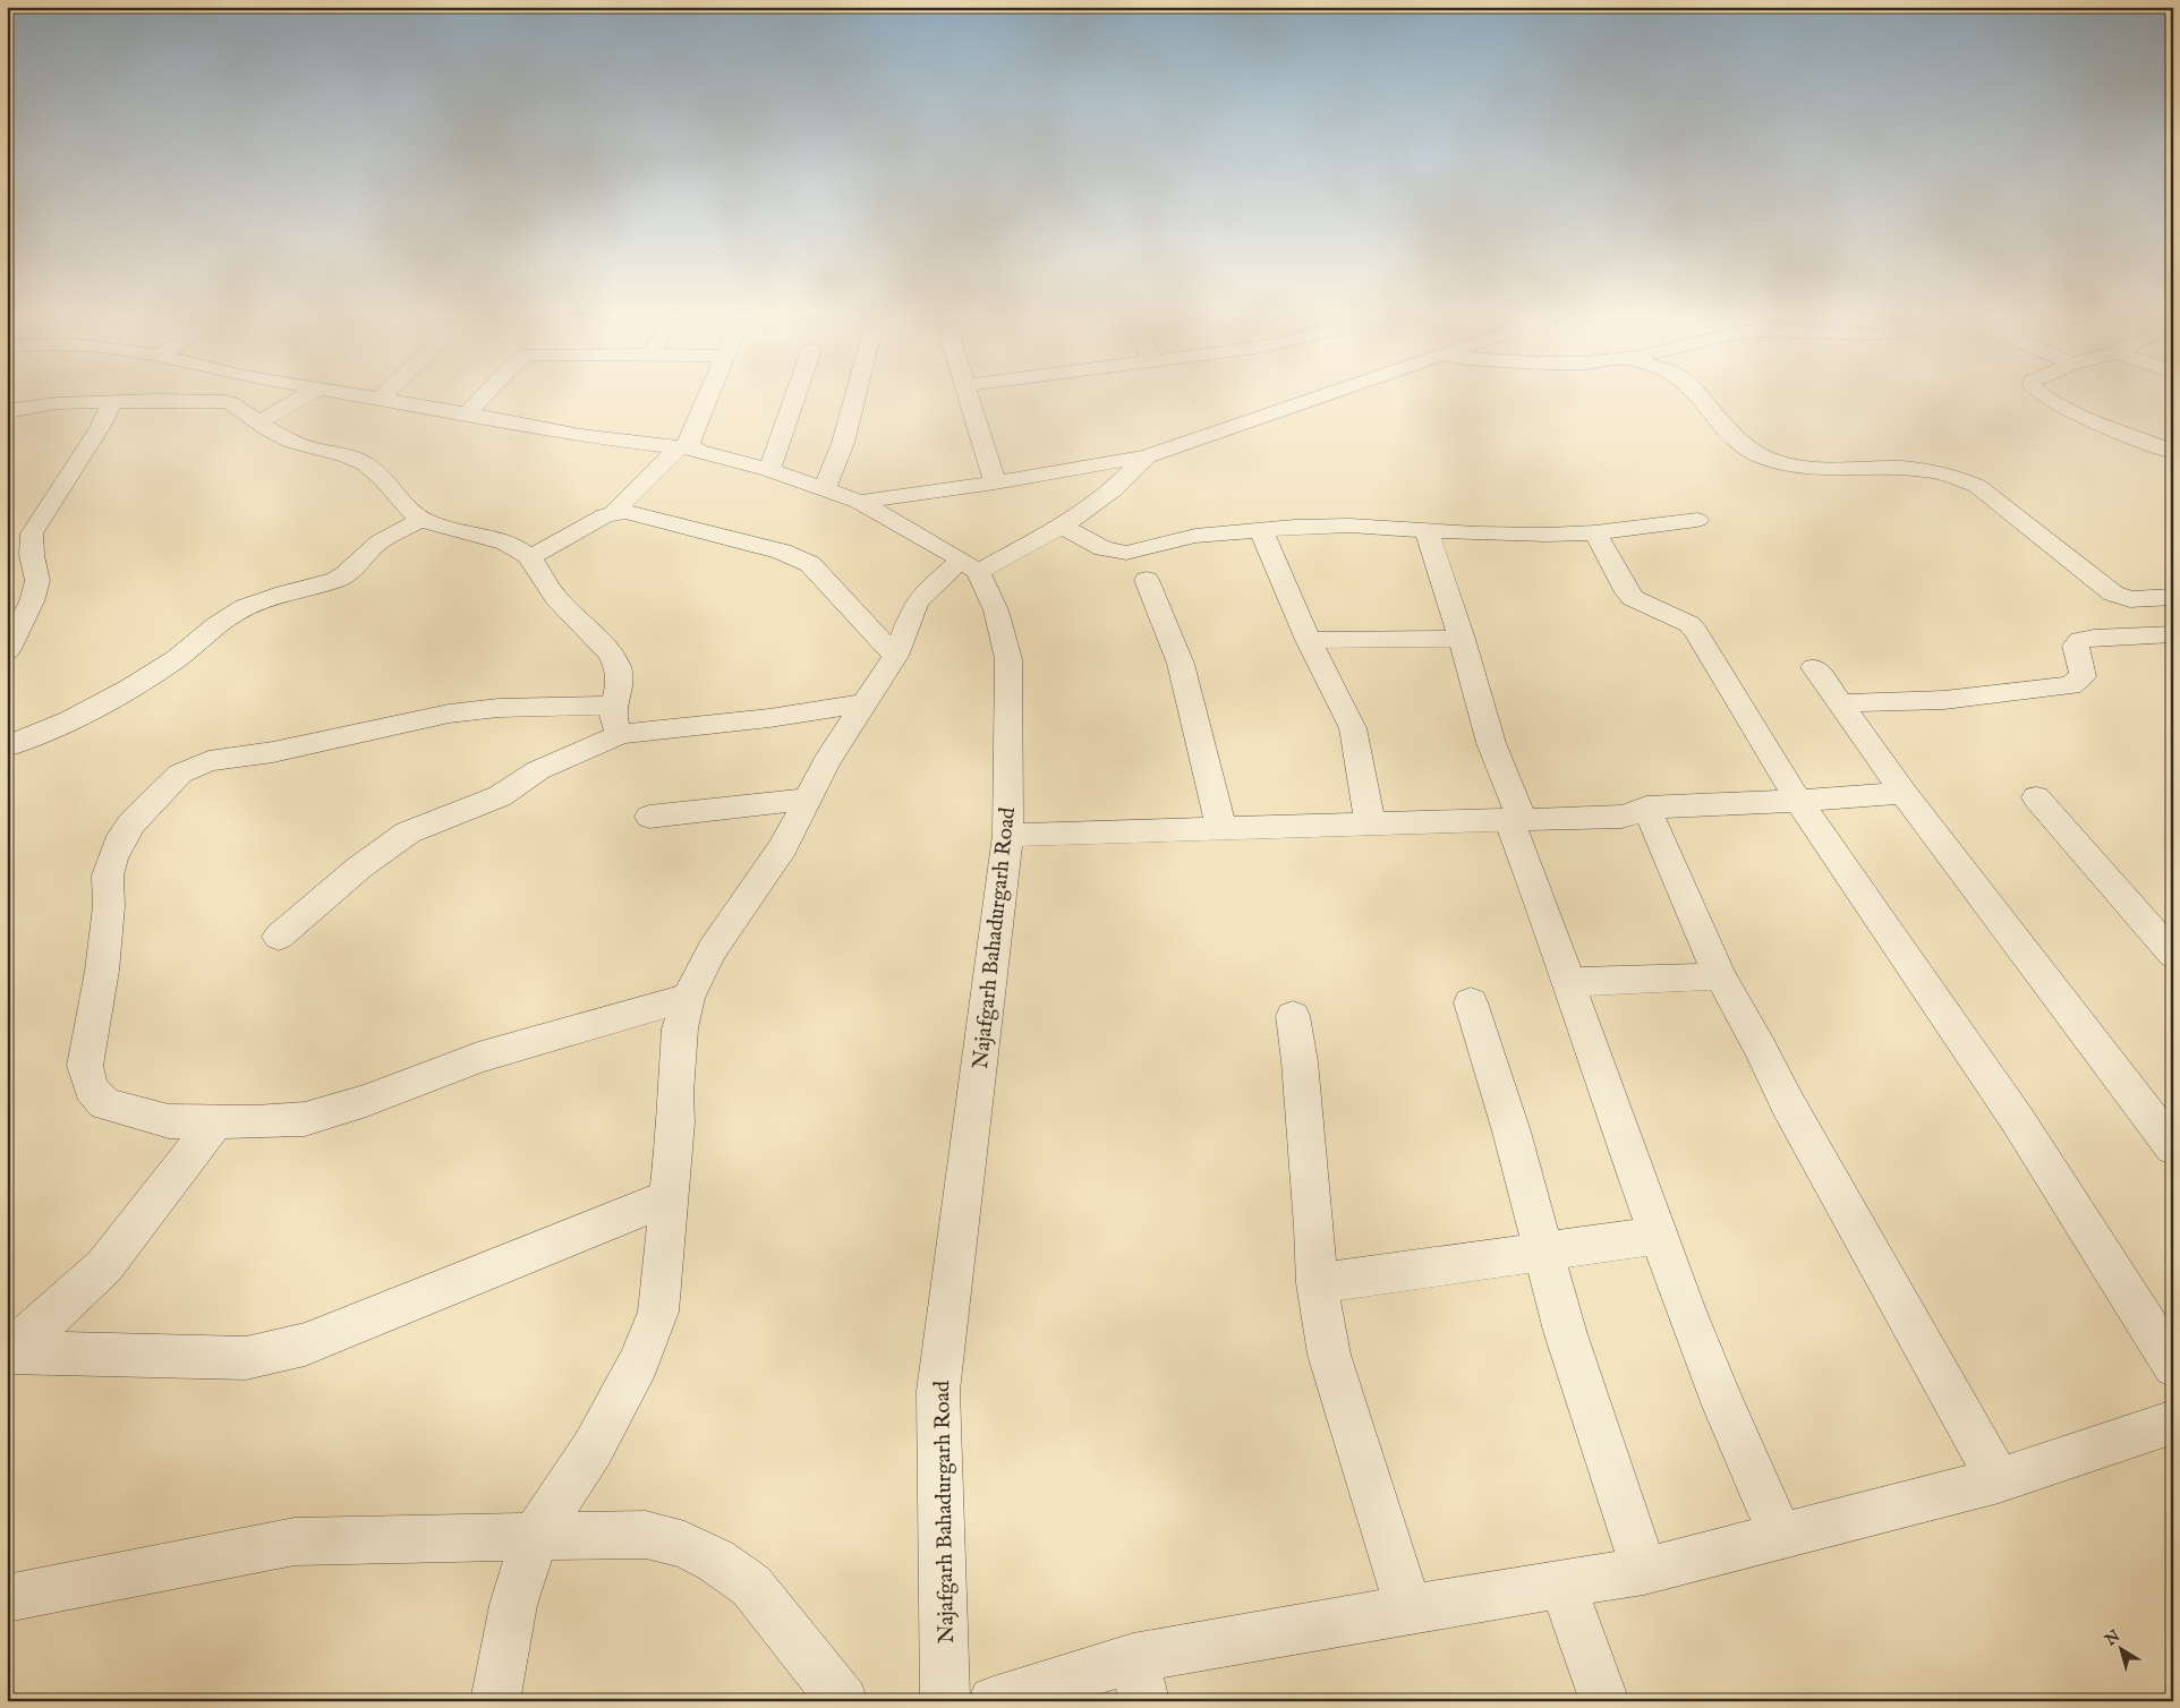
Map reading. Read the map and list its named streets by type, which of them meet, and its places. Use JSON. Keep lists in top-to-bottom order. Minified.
{"streets":{"street":["Najafgarh Bahadurgarh Road"]},"north":"top left"}
